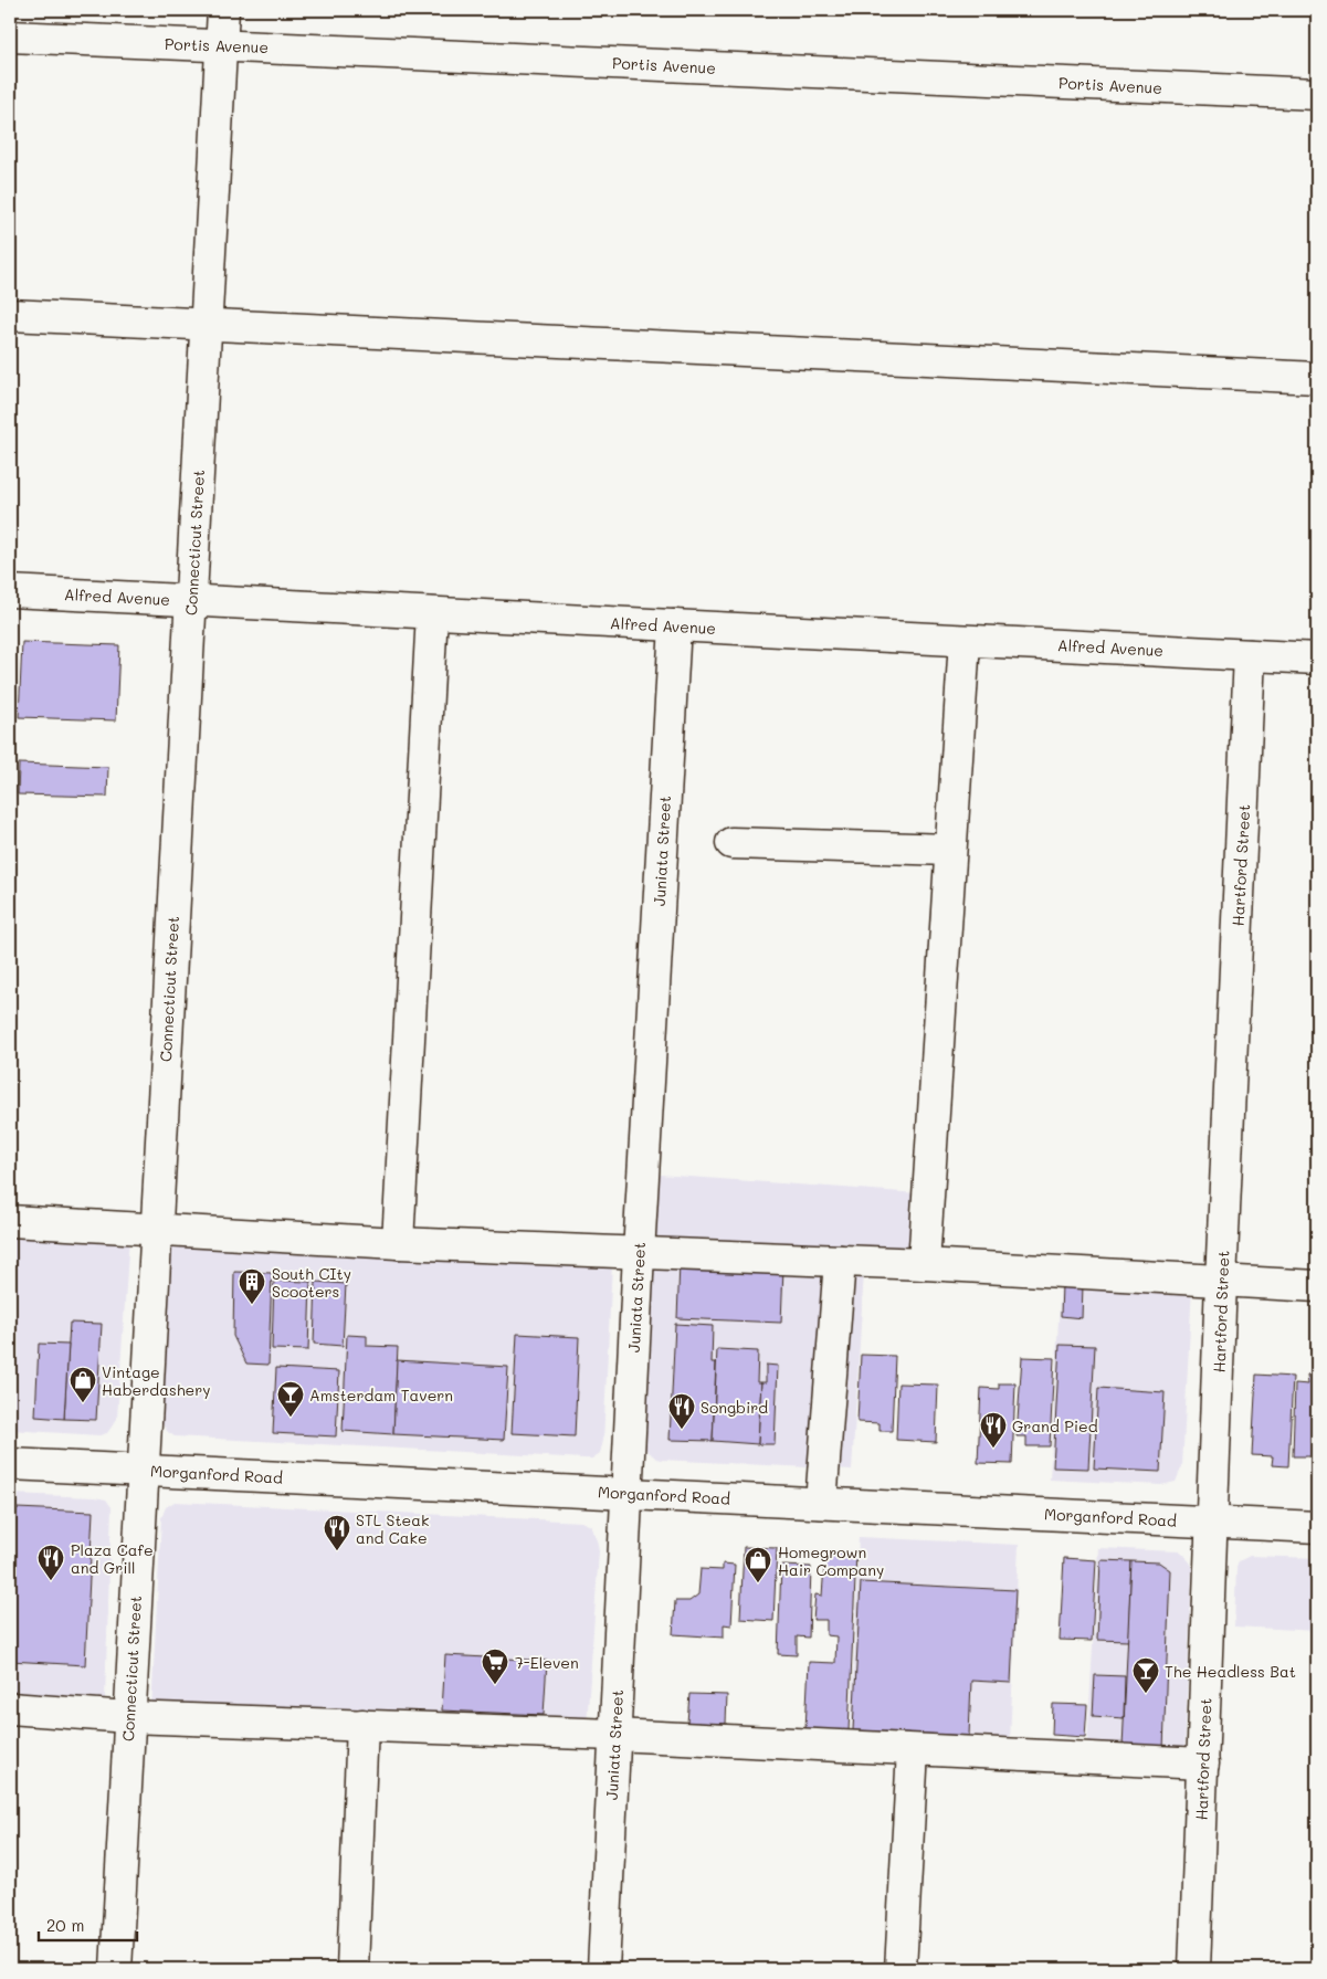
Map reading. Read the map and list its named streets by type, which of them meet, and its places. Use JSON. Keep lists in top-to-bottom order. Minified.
{"streets":{"street":["Portis Avenue","Connecticut Street","Alfred Avenue","Juniata Street","Hartford Street","Morganford Road"]},"crossings":[["Portis Avenue","Connecticut Street"],["Connecticut Street","Alfred Avenue"],["Connecticut Street","Morganford Road"],["Alfred Avenue","Juniata Street"],["Alfred Avenue","Hartford Street"],["Juniata Street","Morganford Road"],["Hartford Street","Morganford Road"]],"places":{"building":["South CIty Scooters"],"shop":["Vintage Haberdashery","Homegrown Hair Company"],"bar":["Amsterdam Tavern","The Headless Bat"],"restaurant":["Songbird","Grand Pied","STL Steak and Cake","Plaza Cafe and Grill"],"supermarket":["7-Eleven"]},"scale_bar":"20 m"}
